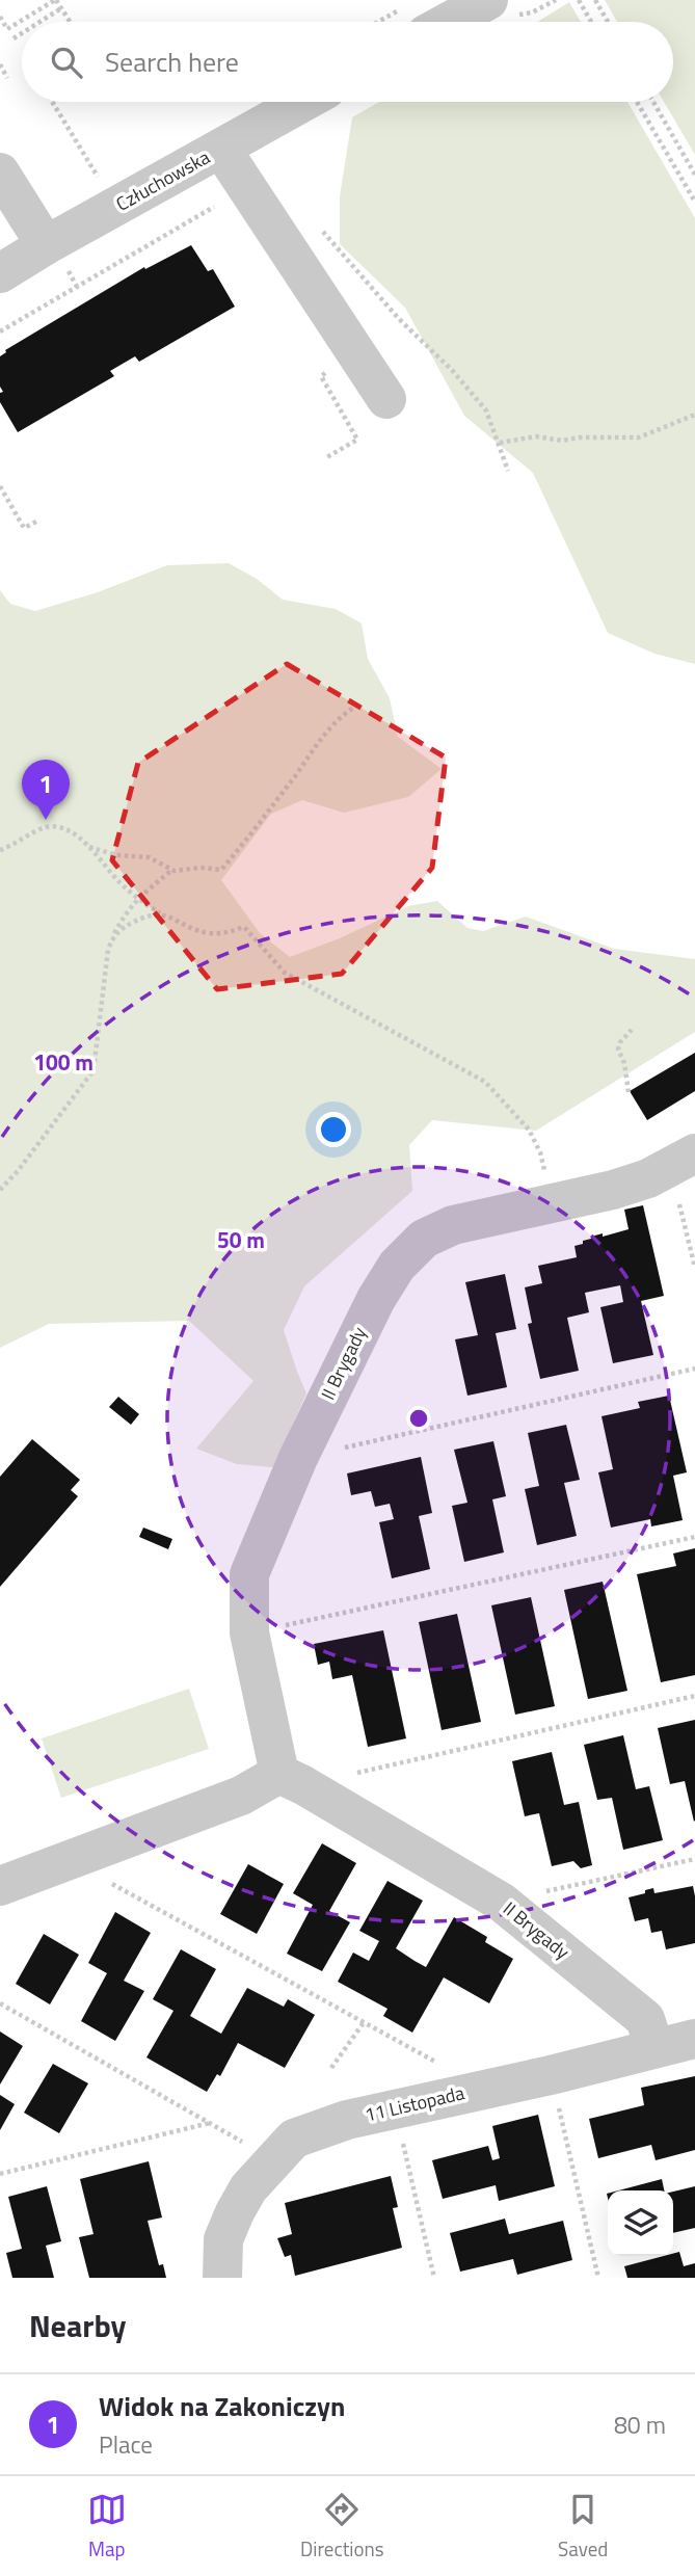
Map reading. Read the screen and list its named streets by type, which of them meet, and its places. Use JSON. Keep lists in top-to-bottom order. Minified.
{"streets":{"street":["Człuchowska","II Brygady","11 Listopada"]},"crossings":[["II Brygady","11 Listopada"]],"page":{"search":"Search here","pins":"1","heading":"Nearby","list":[{"mark":"1","name":"Widok na Zakoniczyn","note":"Place","value":"80 m"}],"nav":["Map","Directions","Saved"]},"rings":["100 m","50 m"]}
